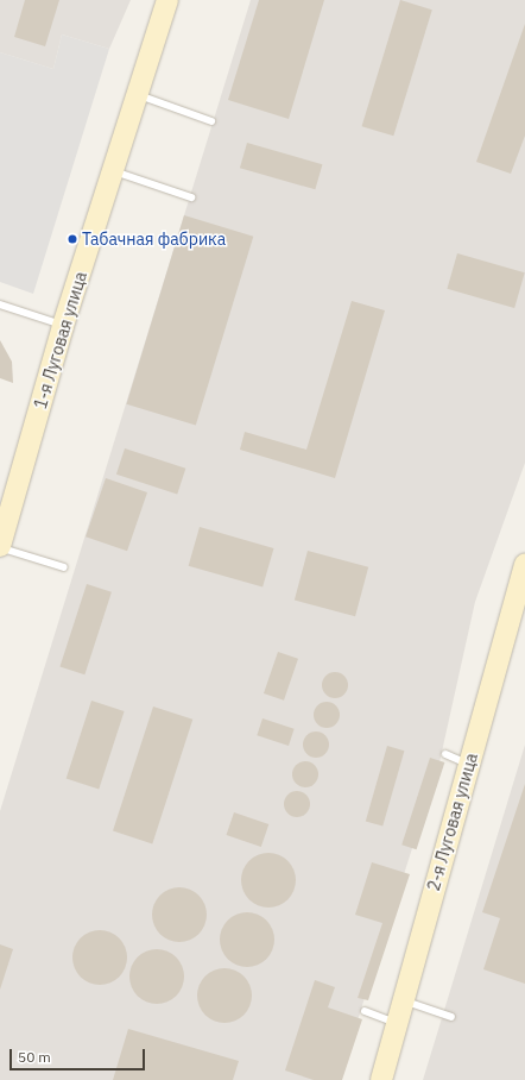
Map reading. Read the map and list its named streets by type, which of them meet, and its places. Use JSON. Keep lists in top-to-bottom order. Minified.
{"streets":{"main road":["1-я Луговая улица","2-я Луговая улица"]},"places":["Табачная фабрика"],"scale_bar":"50 m"}
